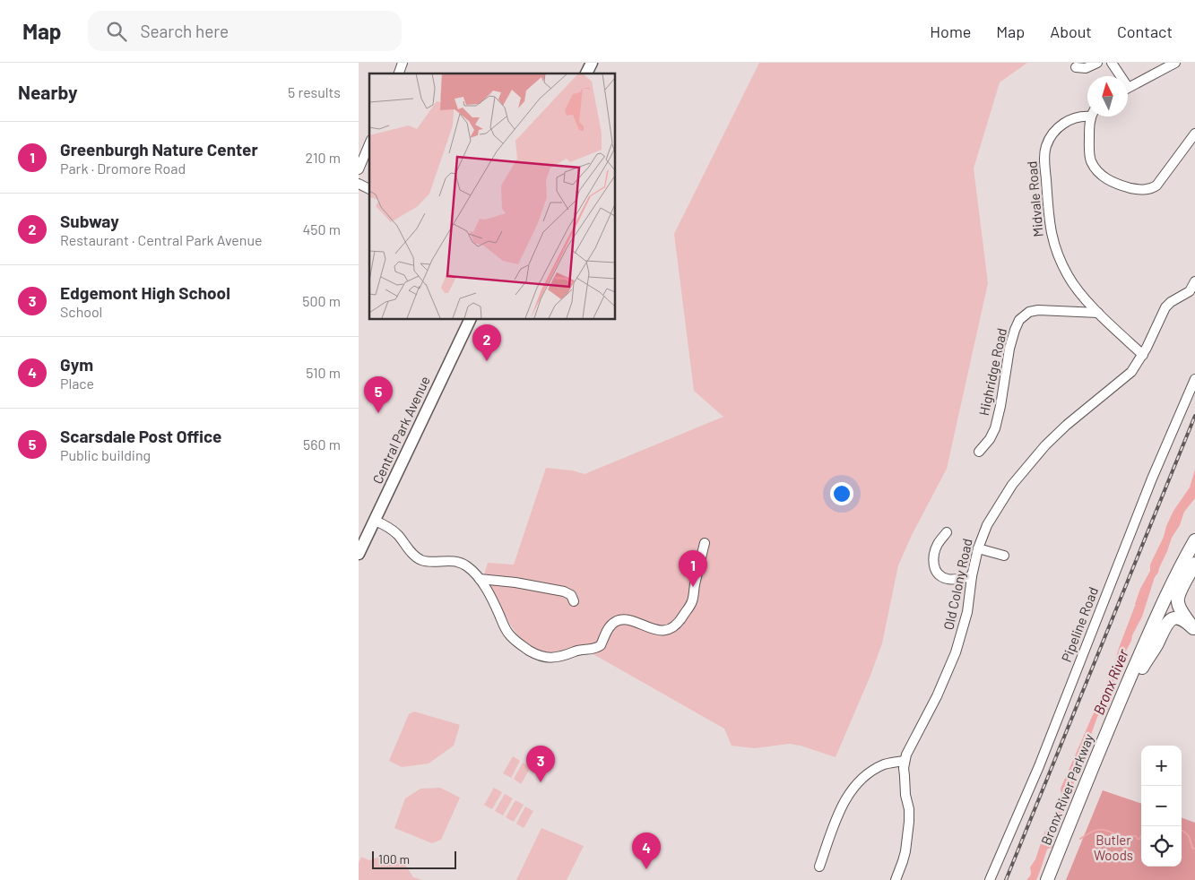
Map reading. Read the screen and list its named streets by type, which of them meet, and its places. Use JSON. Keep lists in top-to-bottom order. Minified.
{"streets":{"highway":["Bronx River Parkway"],"main road":["Central Park Avenue"],"street":["Midvale Road","Highridge Road","Old Colony Road","Pipeline Road"]},"crossings":[["Midvale Road","Highridge Road"],["Midvale Road","Old Colony Road"]],"water":["Bronx River"],"parks":["Butler Woods"],"scale_bar":"100 m","north":"top","page":{"header":"Map","search":"Search here","nav":["Home","Map","About","Contact"],"heading":["Nearby","5 results"],"list":[{"mark":"1","name":"Greenburgh Nature Center","note":"Park · Dromore Road","value":"210 m"},{"mark":"2","name":"Subway","note":"Restaurant · Central Park Avenue","value":"450 m"},{"mark":"3","name":"Edgemont High School","note":"School","value":"500 m"},{"mark":"4","name":"Gym","note":"Place","value":"510 m"},{"mark":"5","name":"Scarsdale Post Office","note":"Public building","value":"560 m"}],"pins":["2","5","1","3","4"],"map_buttons":["+","−"],"scale":"100 m"}}
